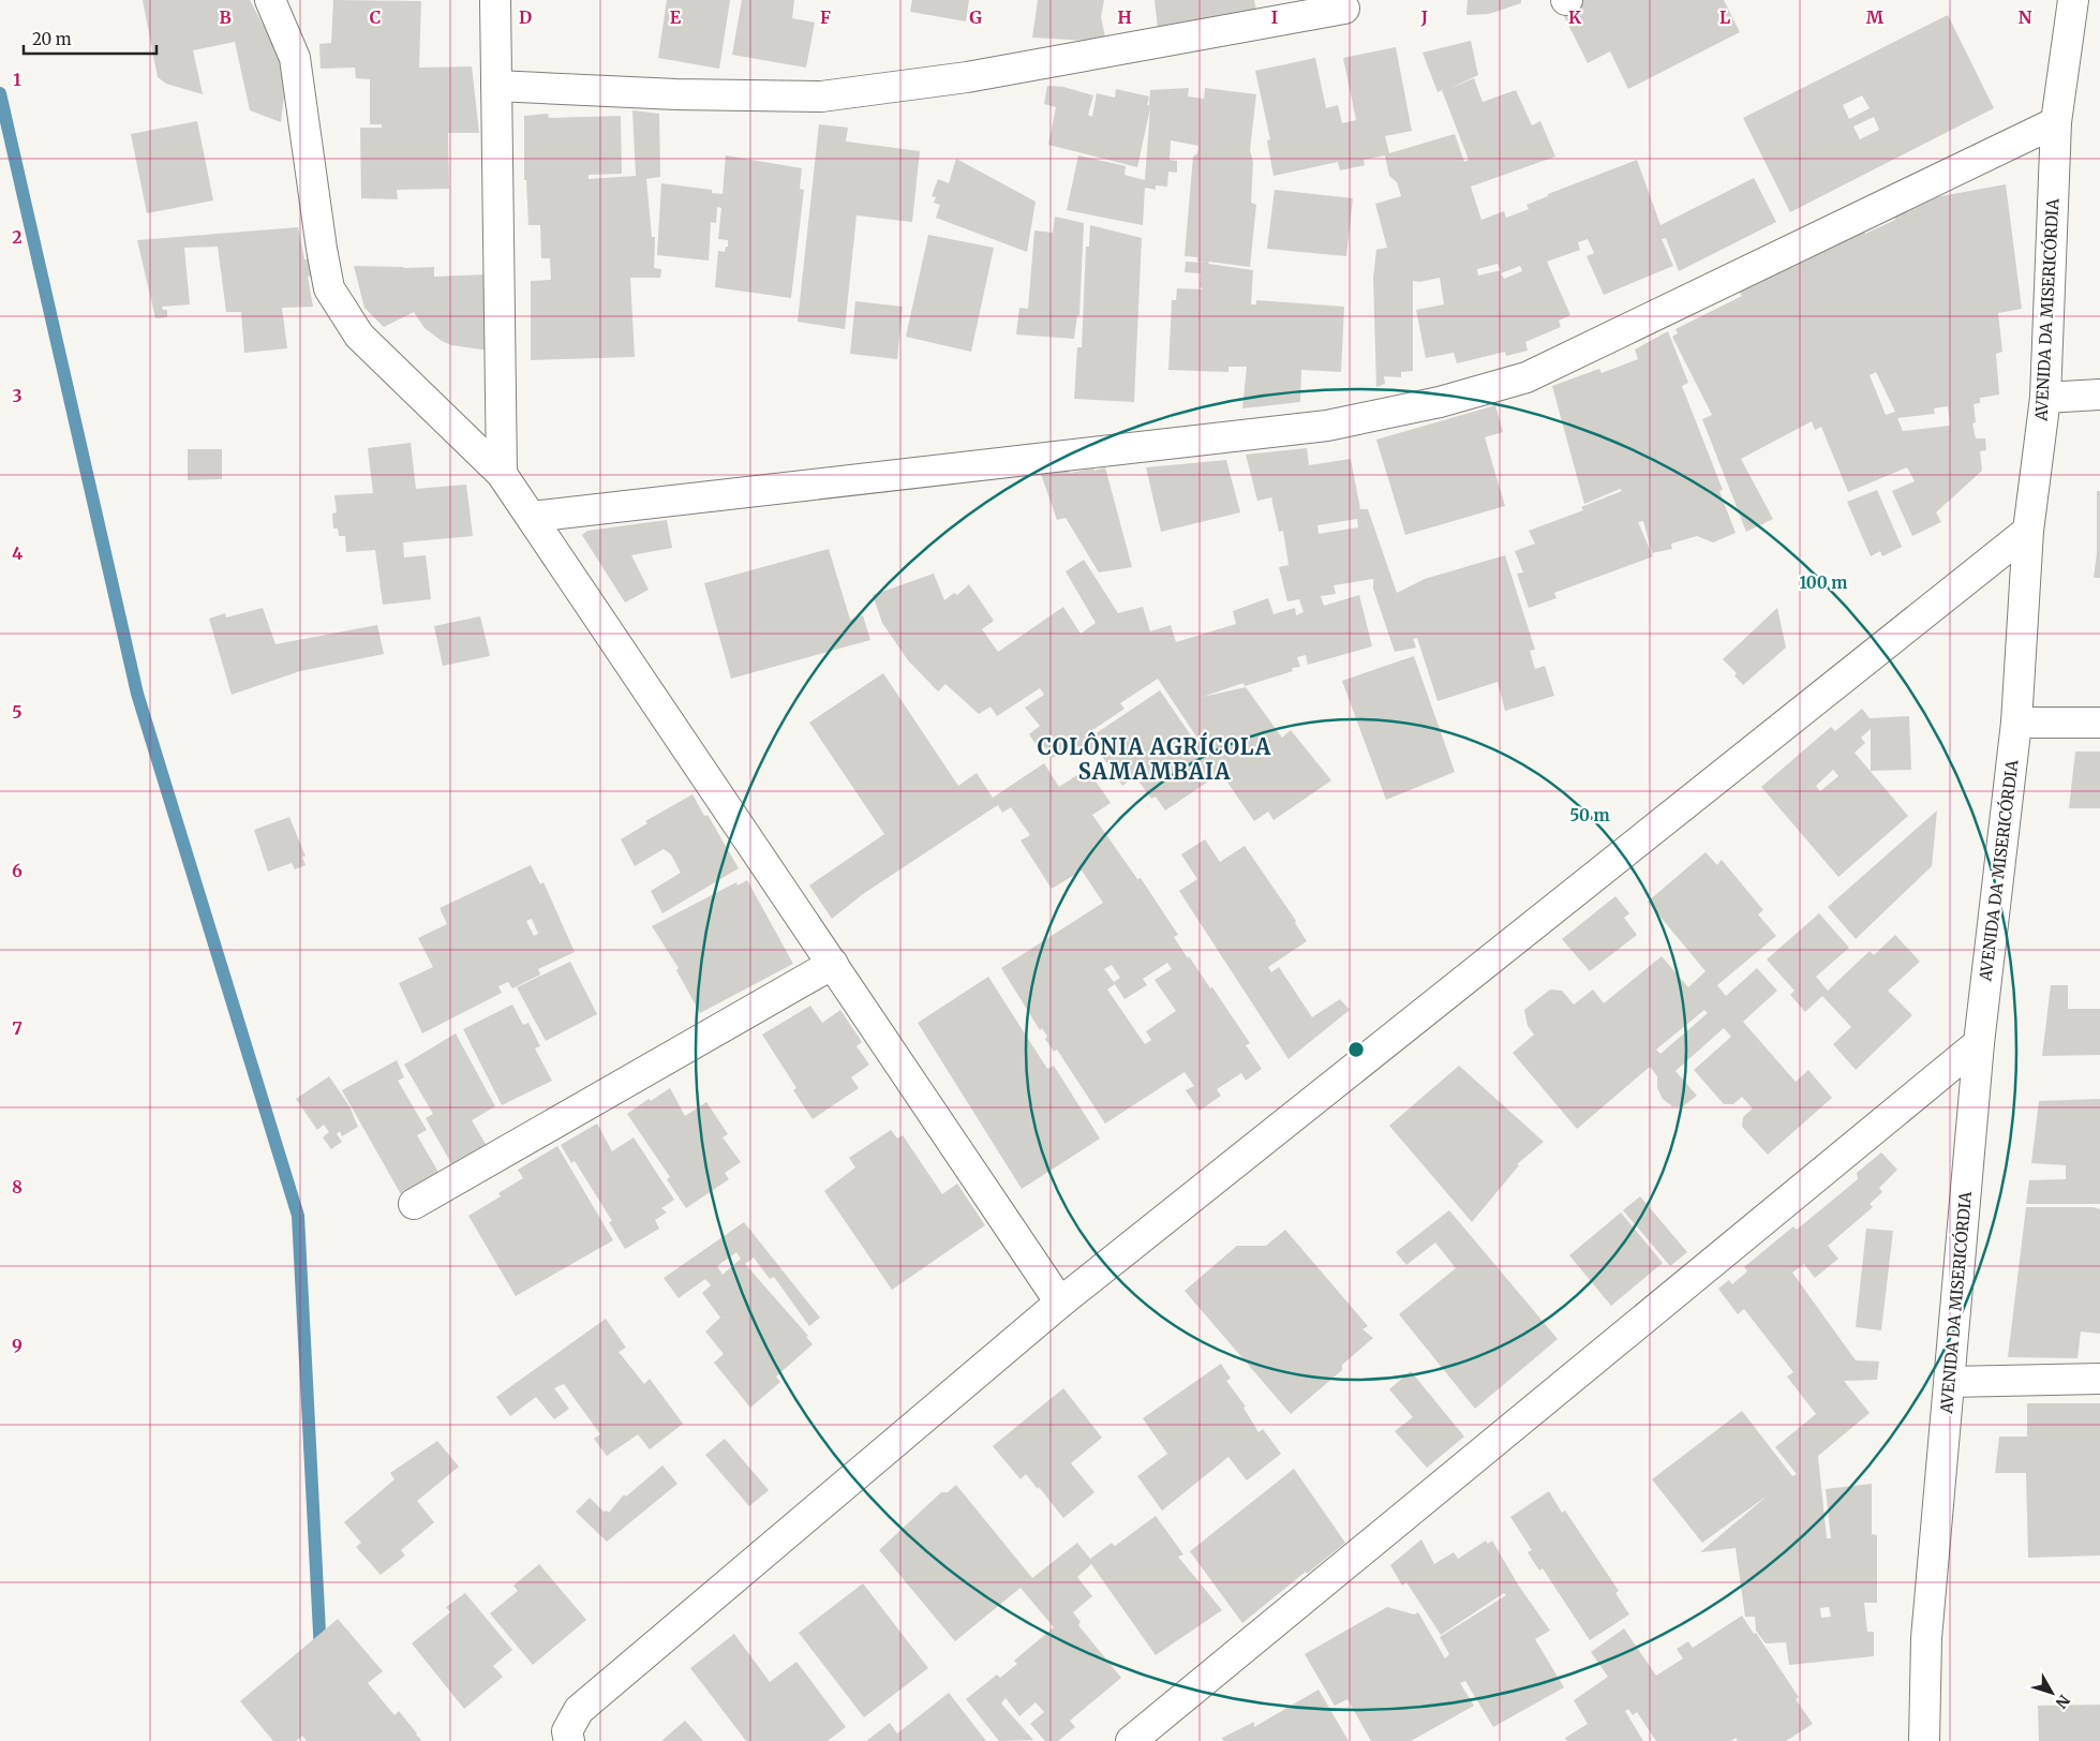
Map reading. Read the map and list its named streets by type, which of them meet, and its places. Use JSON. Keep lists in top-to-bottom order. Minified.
{"streets":{"street":["AVENIDA DA MISERICÓRDIA"]},"districts":["COLÔNIA AGRÍCOLA SAMAMBAIA"],"scale_bar":"20 m","north":"bottom right","grid":{"columns":["B","C","D","E","F","G","H","I","J","K","L","M","N"],"rows":["1","2","3","4","5","6","7","8","9"]},"rings":["100 m","50 m"]}
